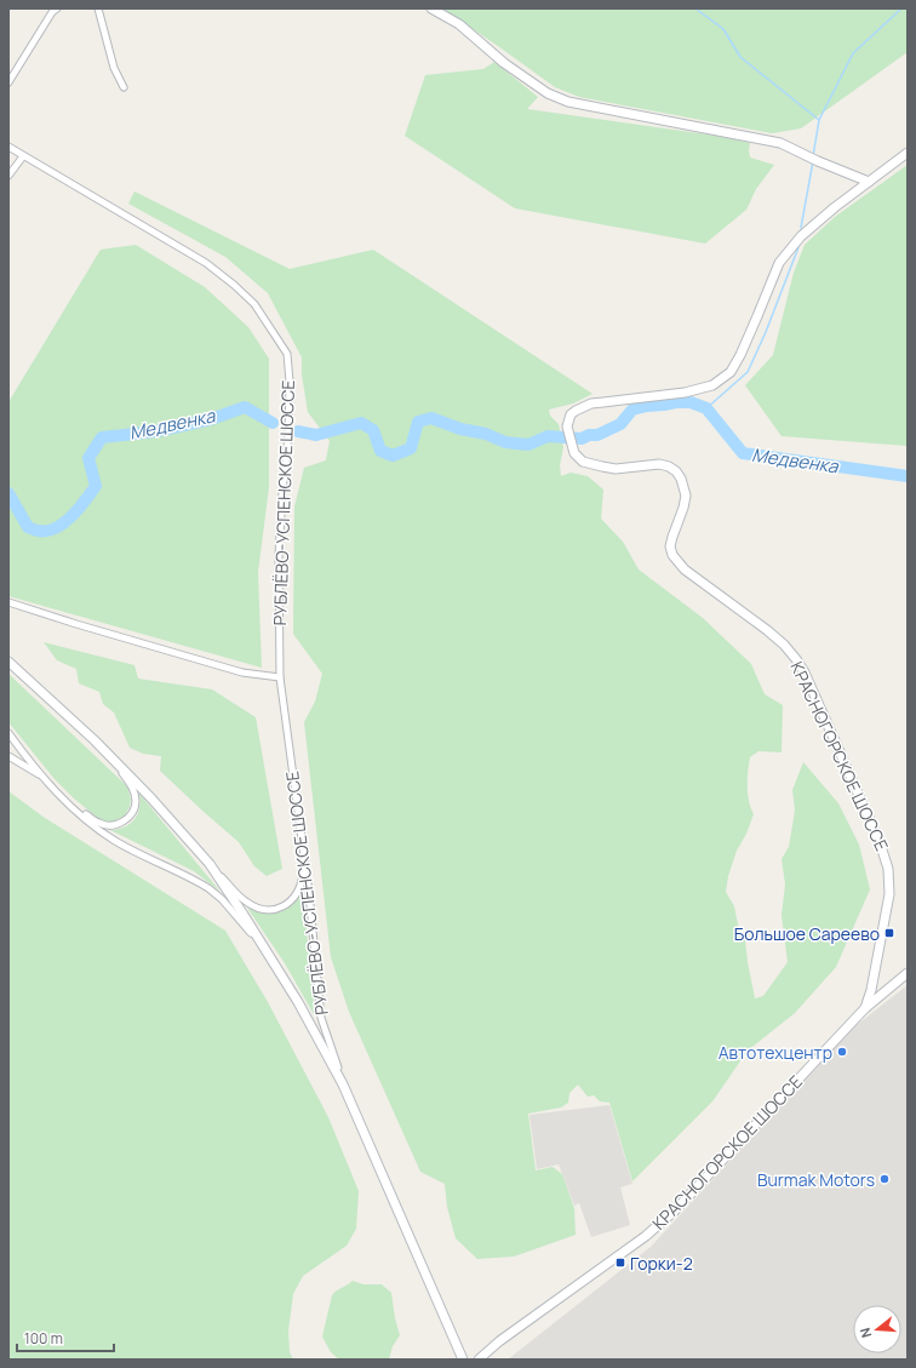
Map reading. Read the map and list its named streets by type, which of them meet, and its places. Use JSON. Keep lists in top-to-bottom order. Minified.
{"streets":{"main road":["РУБЛЁВО-УСПЕНСКОЕ ШОССЕ","КРАСНОГОРСКОЕ ШОССЕ"]},"water":["Медвенка"],"places":{"transit":["Большое Сареево","Горки-2"],"other":["Автотехцентр","Burmak Motors"]},"scale_bar":"100 m","north":"left"}
